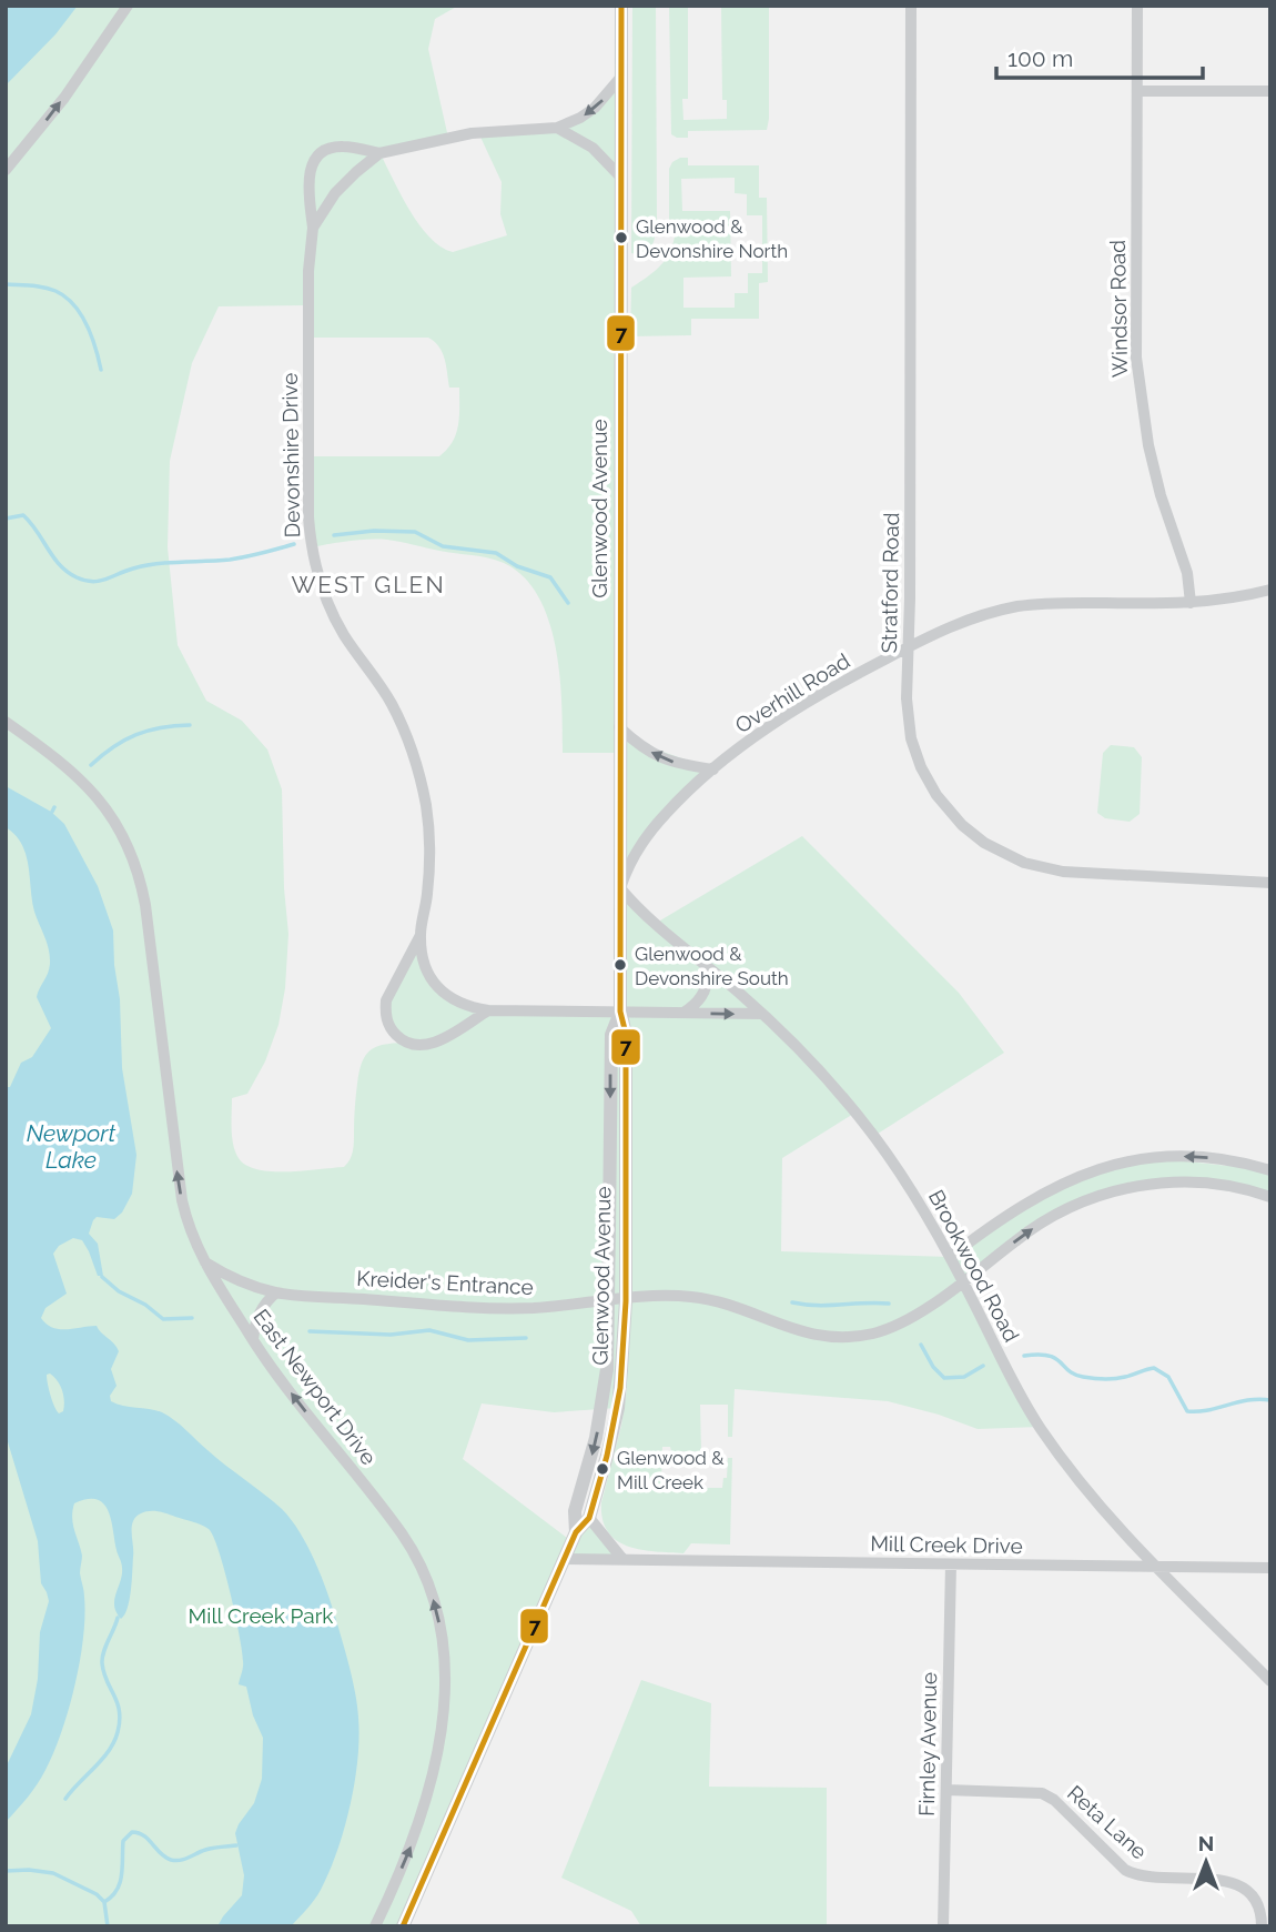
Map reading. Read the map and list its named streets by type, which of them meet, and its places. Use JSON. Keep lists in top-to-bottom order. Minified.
{"streets":{"street":["Windsor Road","Devonshire Drive","Glenwood Avenue","Stratford Road","Overhill Road","Brookwood Road","Kreider's Entrance","East Newport Drive","Mill Creek Drive","Firnley Avenue","Reta Lane"]},"crossings":[["Windsor Road","Overhill Road"],["Devonshire Drive","Glenwood Avenue"],["Devonshire Drive","Brookwood Road"],["Glenwood Avenue","Overhill Road"],["Glenwood Avenue","Brookwood Road"],["Glenwood Avenue","Mill Creek Drive"],["Stratford Road","Overhill Road"],["Overhill Road","Brookwood Road"],["Brookwood Road","Kreider's Entrance"],["Brookwood Road","Mill Creek Drive"],["Kreider's Entrance","East Newport Drive"],["Mill Creek Drive","Firnley Avenue"],["Firnley Avenue","Reta Lane"]],"one_way":["East Newport Drive"],"districts":["WEST GLEN"],"water":["Newport Lake"],"parks":["Mill Creek Park"],"places":["Glenwood & Devonshire North","Glenwood & Devonshire South","Glenwood & Mill Creek"],"lines":["transit line 7"],"scale_bar":"100 m","north":"top"}
